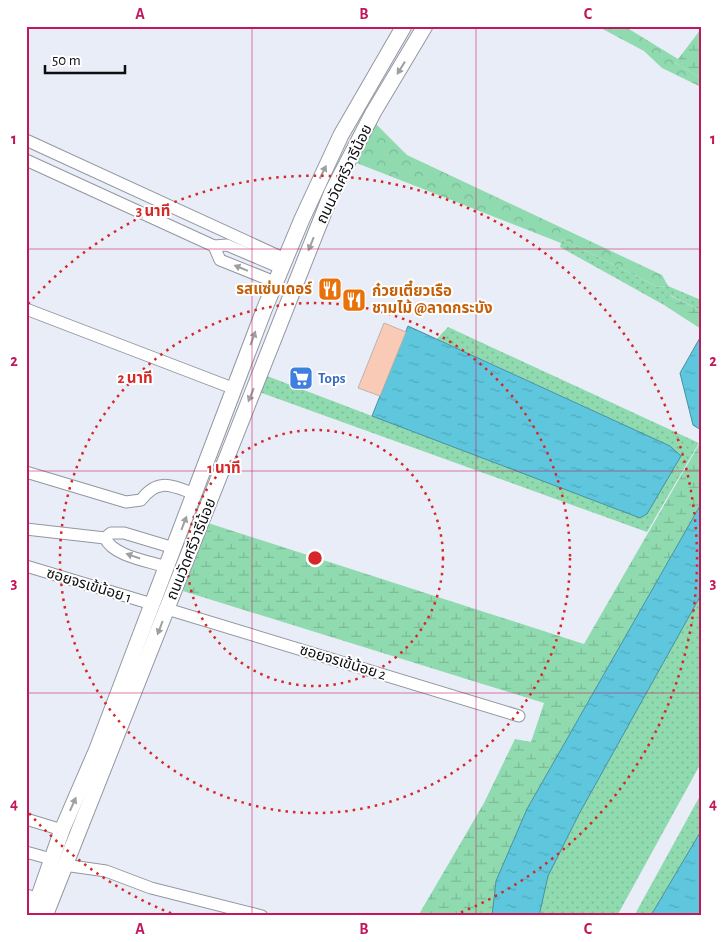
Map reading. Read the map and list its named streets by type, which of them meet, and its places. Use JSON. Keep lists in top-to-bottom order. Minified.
{"streets":{"main road":["ถนนวัดศรีวารีน้อย"],"street":["ซอยจรเข้น้อย 1","ซอยจรเข้น้อย 2"]},"crossings":[["ถนนวัดศรีวารีน้อย","ซอยจรเข้น้อย 1"],["ถนนวัดศรีวารีน้อย","ซอยจรเข้น้อย 2"],["ซอยจรเข้น้อย 1","ซอยจรเข้น้อย 2"]],"places":{"restaurant":["รสแซ่บเดอร์","ก๋วยเตี๋ยวเรือ ชามไม้ @ลาดกระบัง"],"supermarket":["Tops"]},"scale_bar":"50 m","grid":{"columns":["A","B","C"],"rows":["1","2","3","4"]},"rings":["3 นาที","2 นาที","1 นาที"]}
